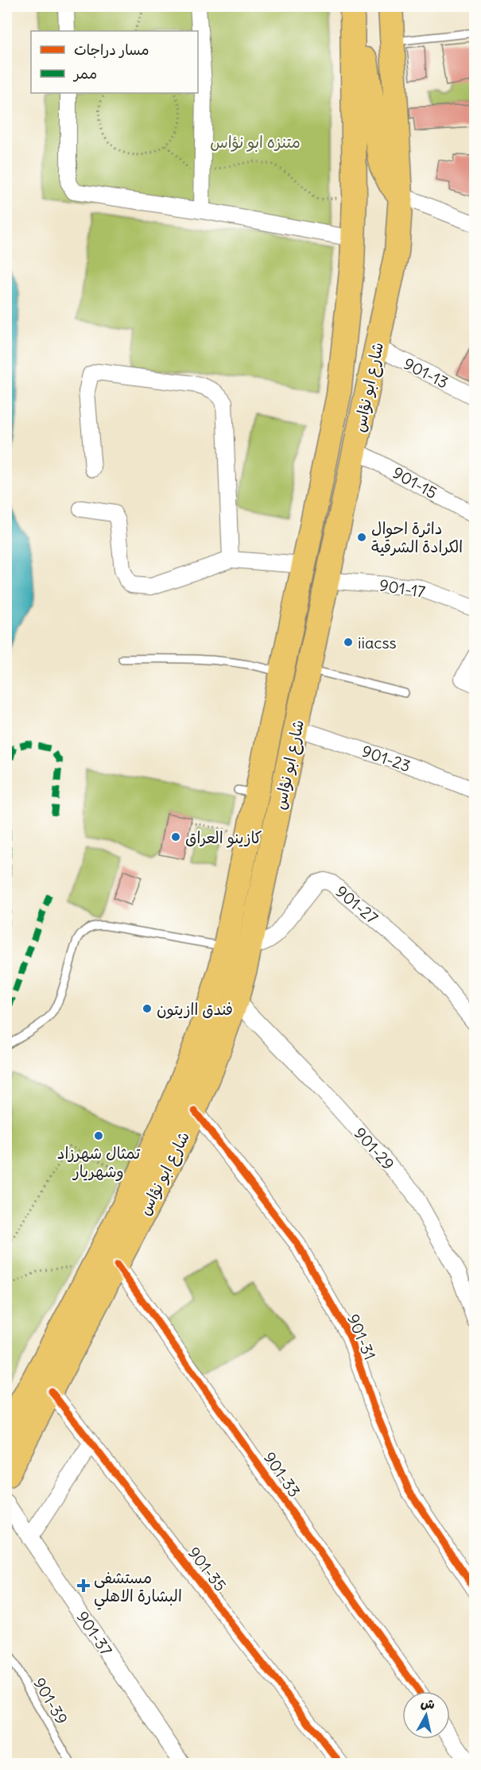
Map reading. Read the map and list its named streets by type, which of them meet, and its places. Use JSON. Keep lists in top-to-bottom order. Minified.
{"streets":{"main road":["شارع ابو نؤاس"],"street":["901-13","901-15","901-17","901-23","901-27","901-29","901-31","901-33","901-35","901-37"],"lane":["901-39"]},"crossings":[["901-13","شارع ابو نؤاس"],["شارع ابو نؤاس","901-15"],["شارع ابو نؤاس","901-17"],["شارع ابو نؤاس","901-23"],["شارع ابو نؤاس","901-27"],["شارع ابو نؤاس","901-29"],["شارع ابو نؤاس","901-31"],["شارع ابو نؤاس","901-33"],["شارع ابو نؤاس","901-35"]],"parks":["متنزه ابو نؤاس"],"places":{"other":["دائرة احوال الكرادة الشرقية","iiacss","كازينو العراق","فندق اازيتون","تمثال شهرزاد وشهريار"],"health":["مستشفى البشارة الاهلي"]},"legend":["مسار دراجات","ممر"],"north":"top"}
